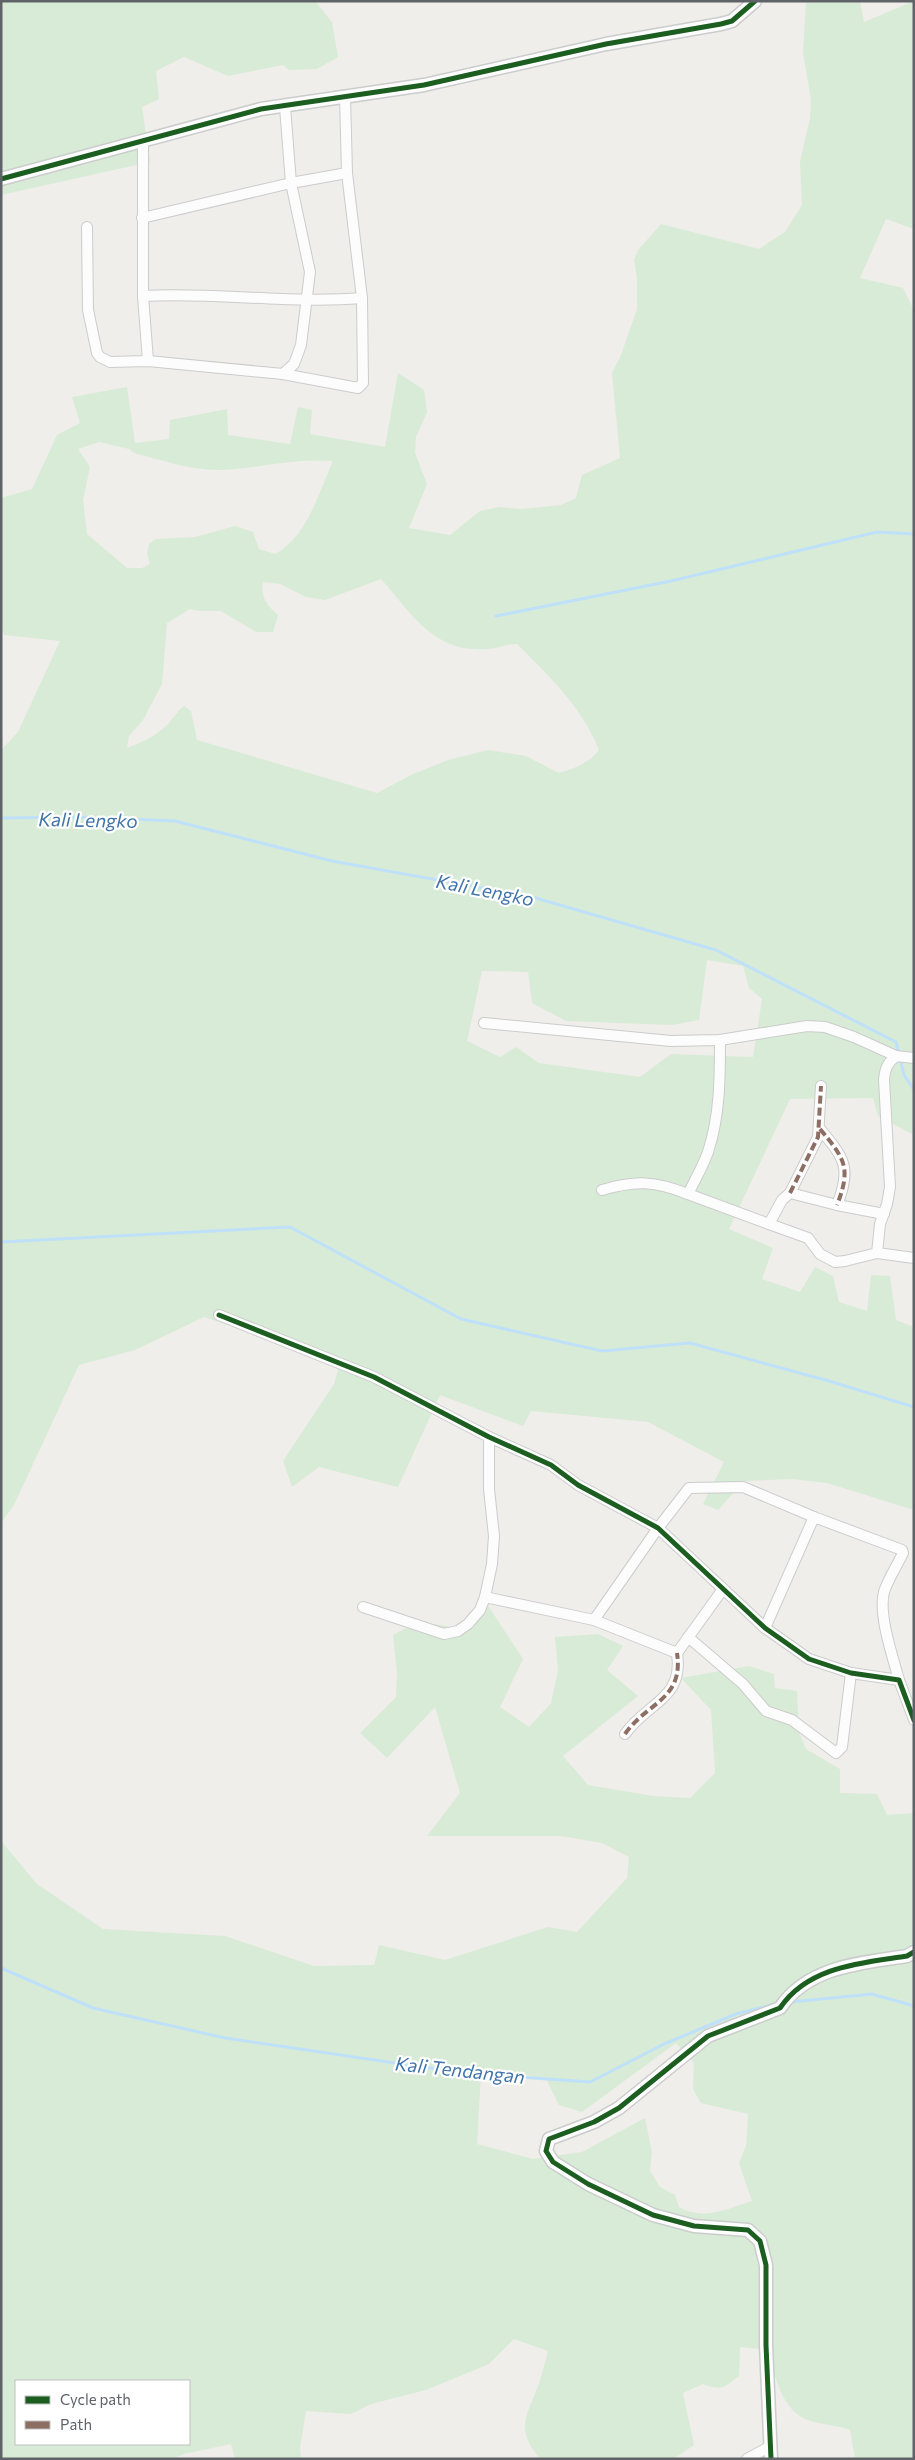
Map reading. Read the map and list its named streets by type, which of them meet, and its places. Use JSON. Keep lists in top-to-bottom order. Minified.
{"water":["Kali Lengko","Kali Tendangan"],"legend":["Cycle path","Path"]}
